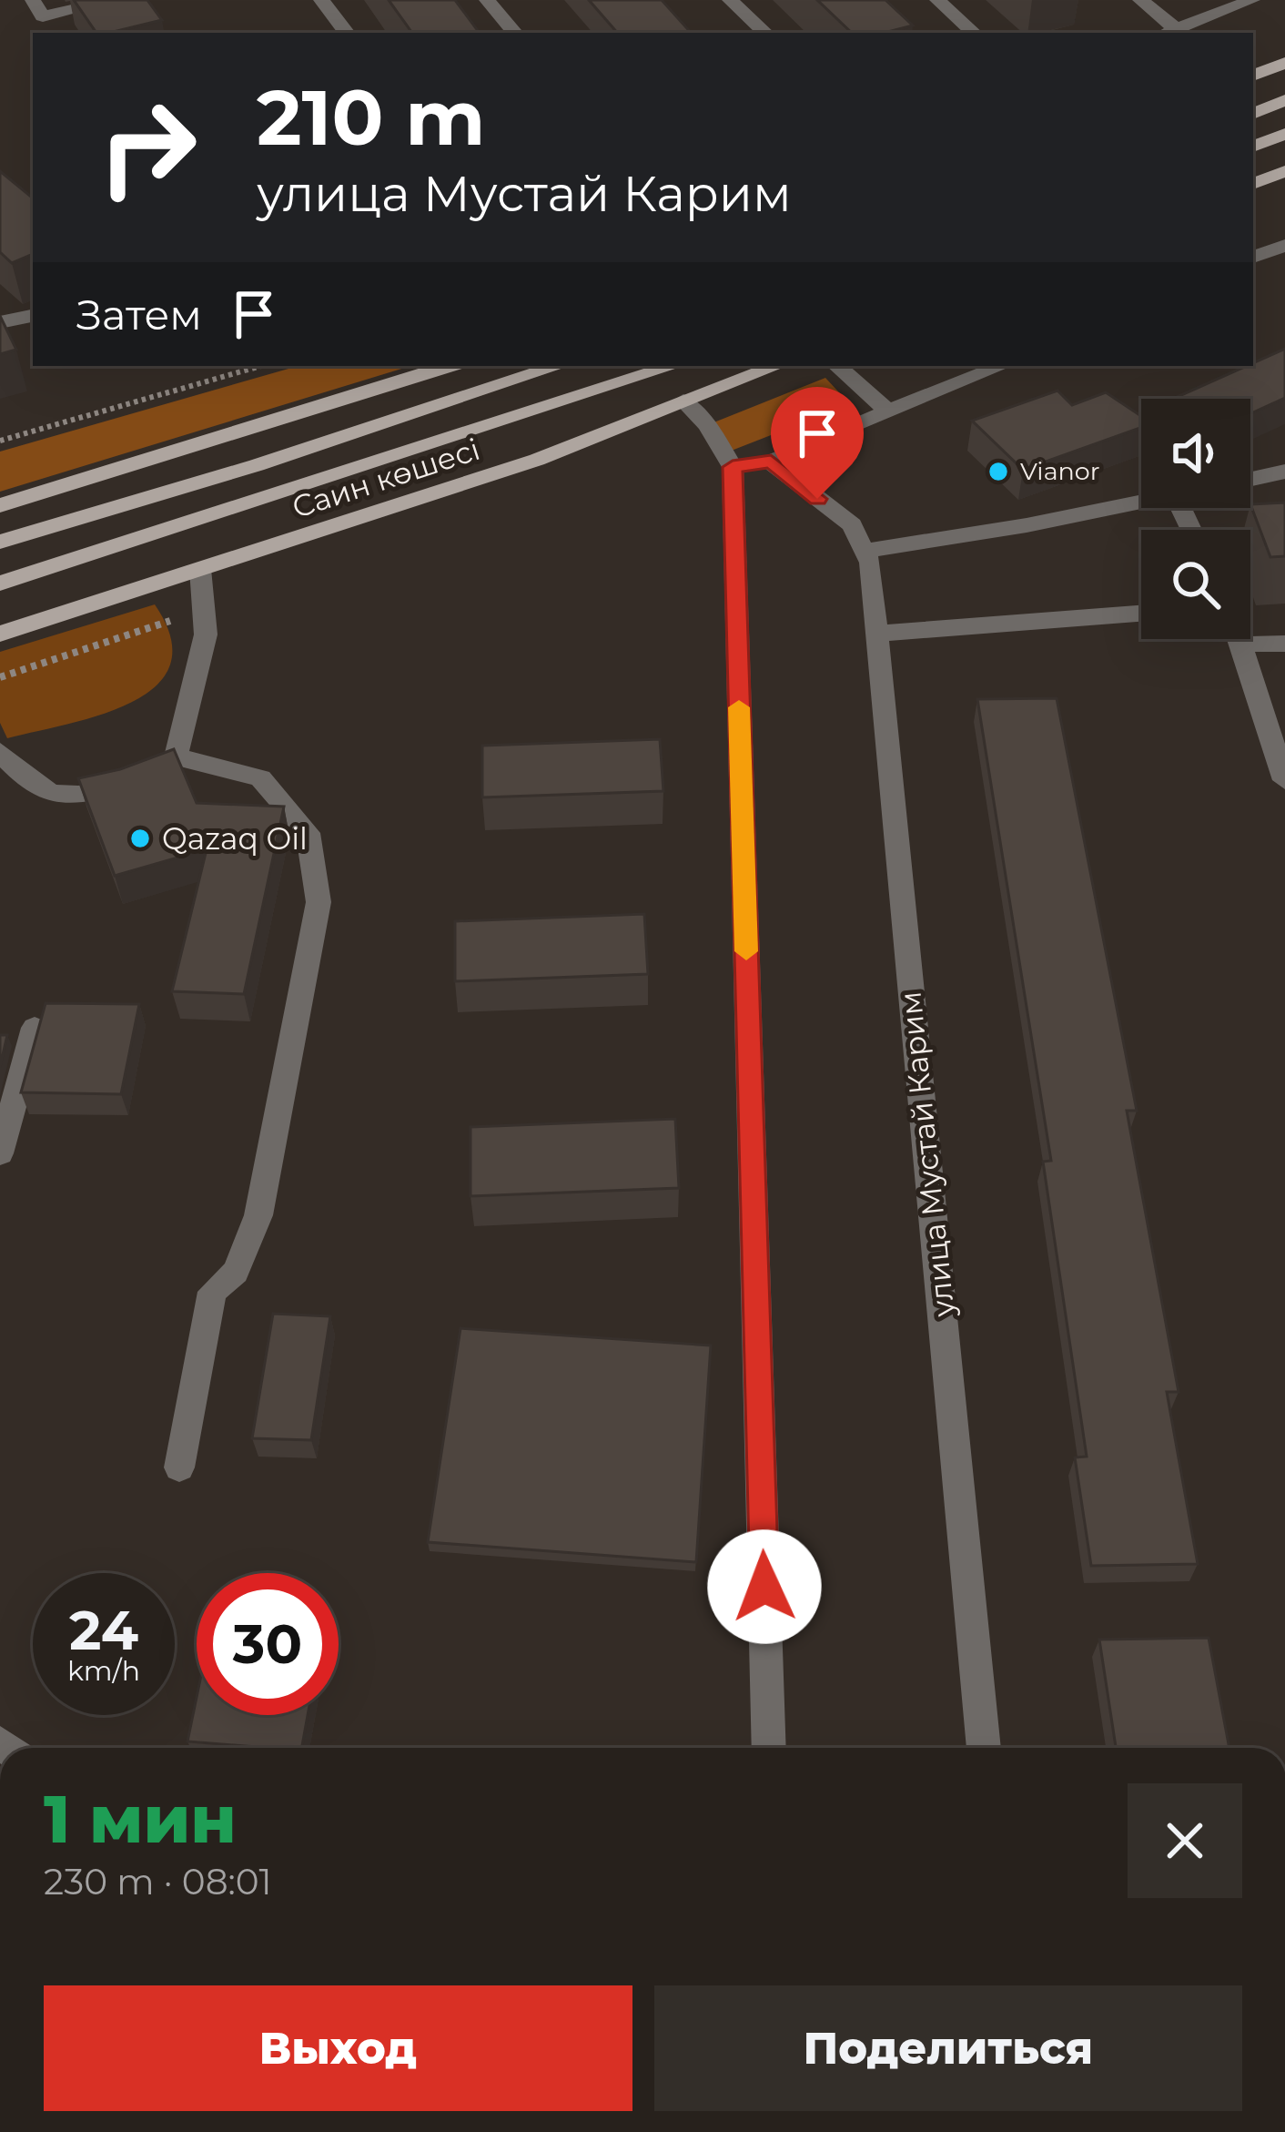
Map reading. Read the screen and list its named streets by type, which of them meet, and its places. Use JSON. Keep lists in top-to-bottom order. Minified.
{"streets":{"main road":["Саин көшесі"],"street":["улица Мустай Карим"]},"places":["Vianor","Qazaq Oil"],"page":{"turn":["210 m","улица Мустай Карим"],"then":"Затем","speed":"24 km/h","limit":"30","heading":["1 мин","230 m · 08:01"],"buttons":["Выход","Поделиться"]}}
